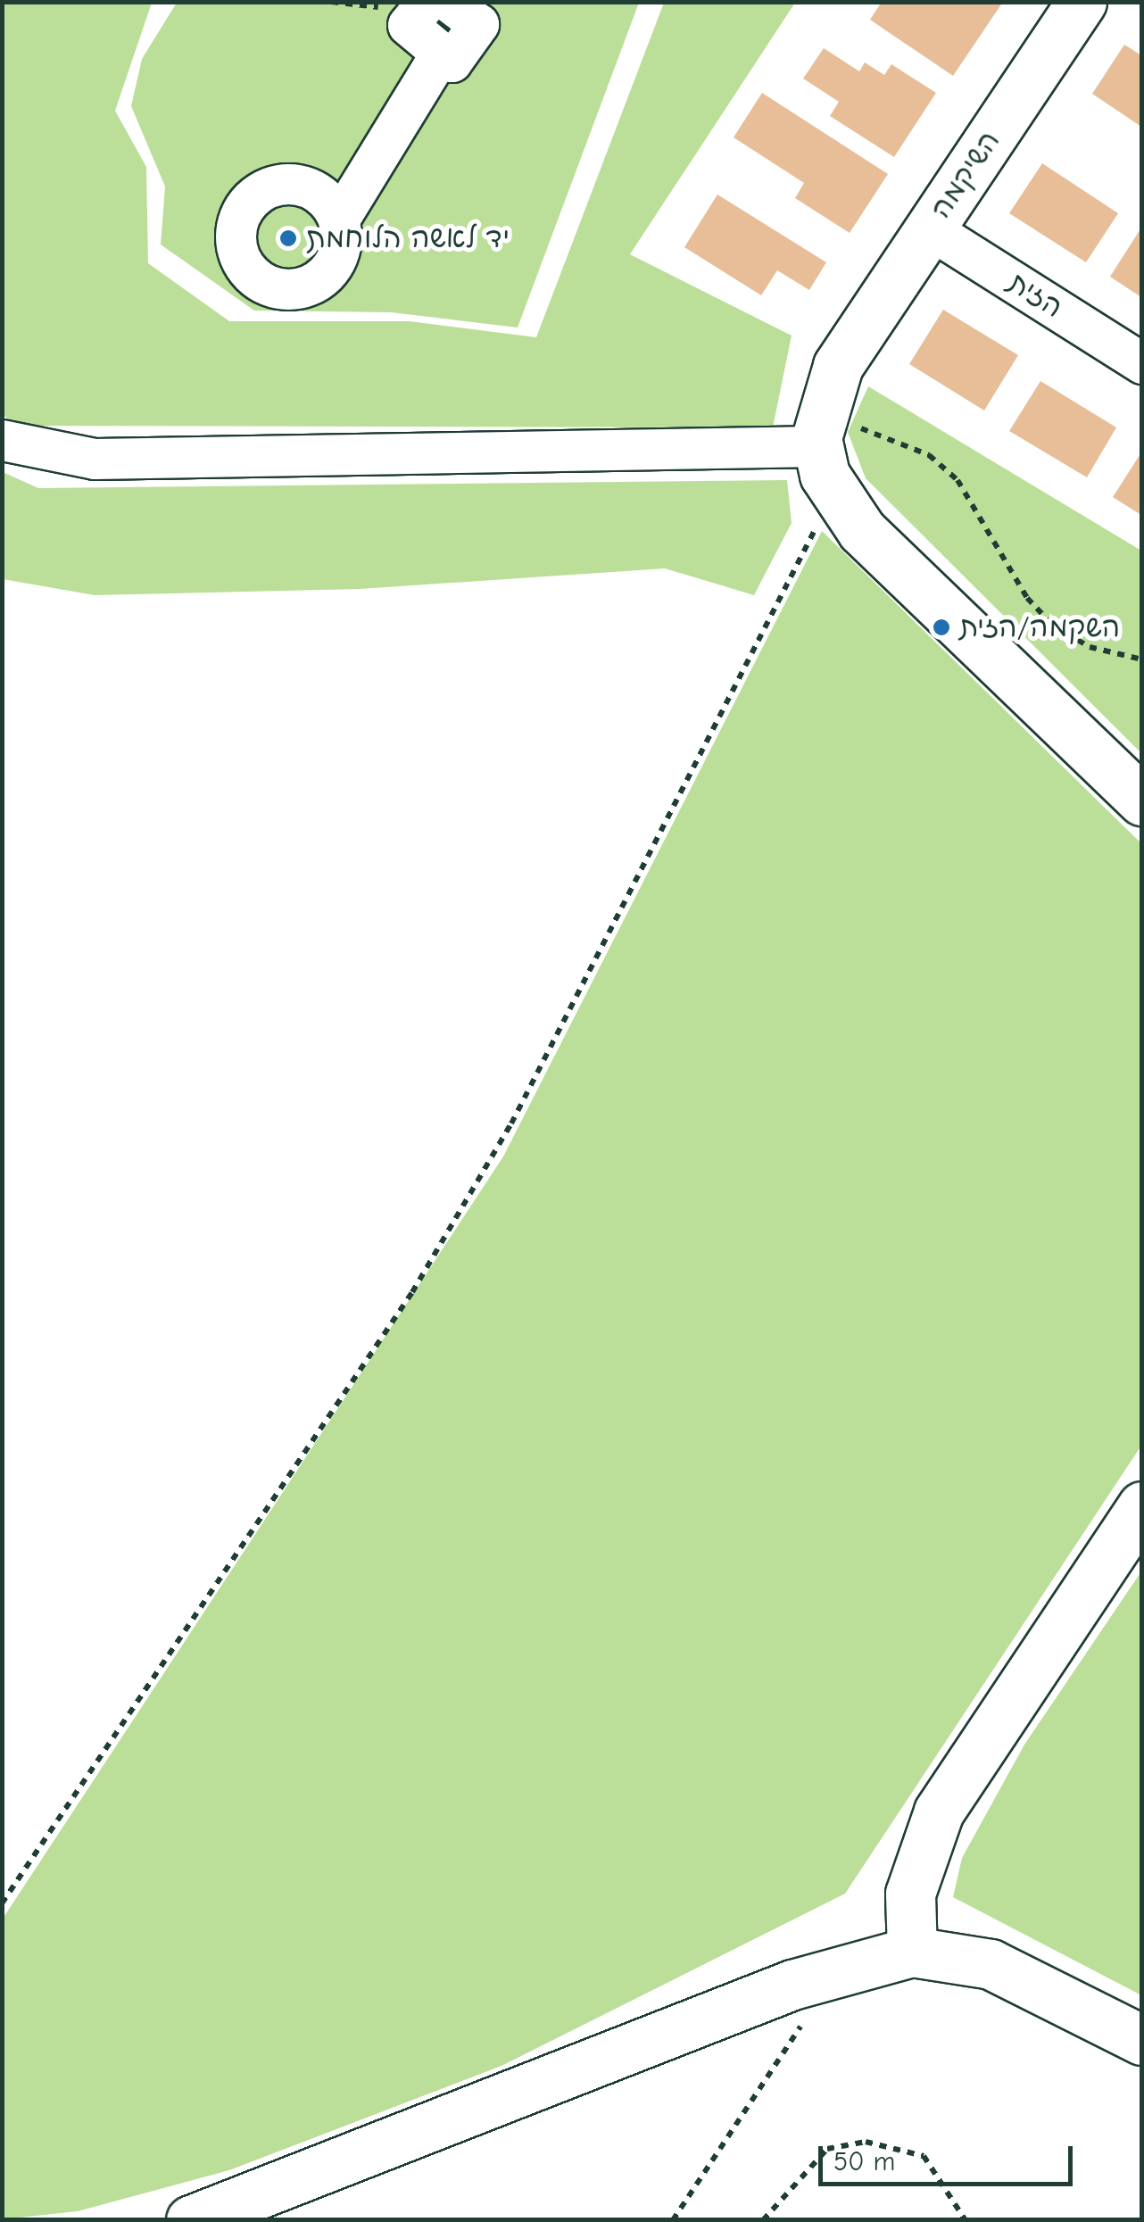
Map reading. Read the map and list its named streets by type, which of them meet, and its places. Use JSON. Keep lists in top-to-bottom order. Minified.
{"streets":{"street":["השיקמה","הזית"]},"crossings":[["השיקמה","הזית"]],"places":["יד לאשה הלוחמת","השקמה/הזית"],"scale_bar":"50 m"}
